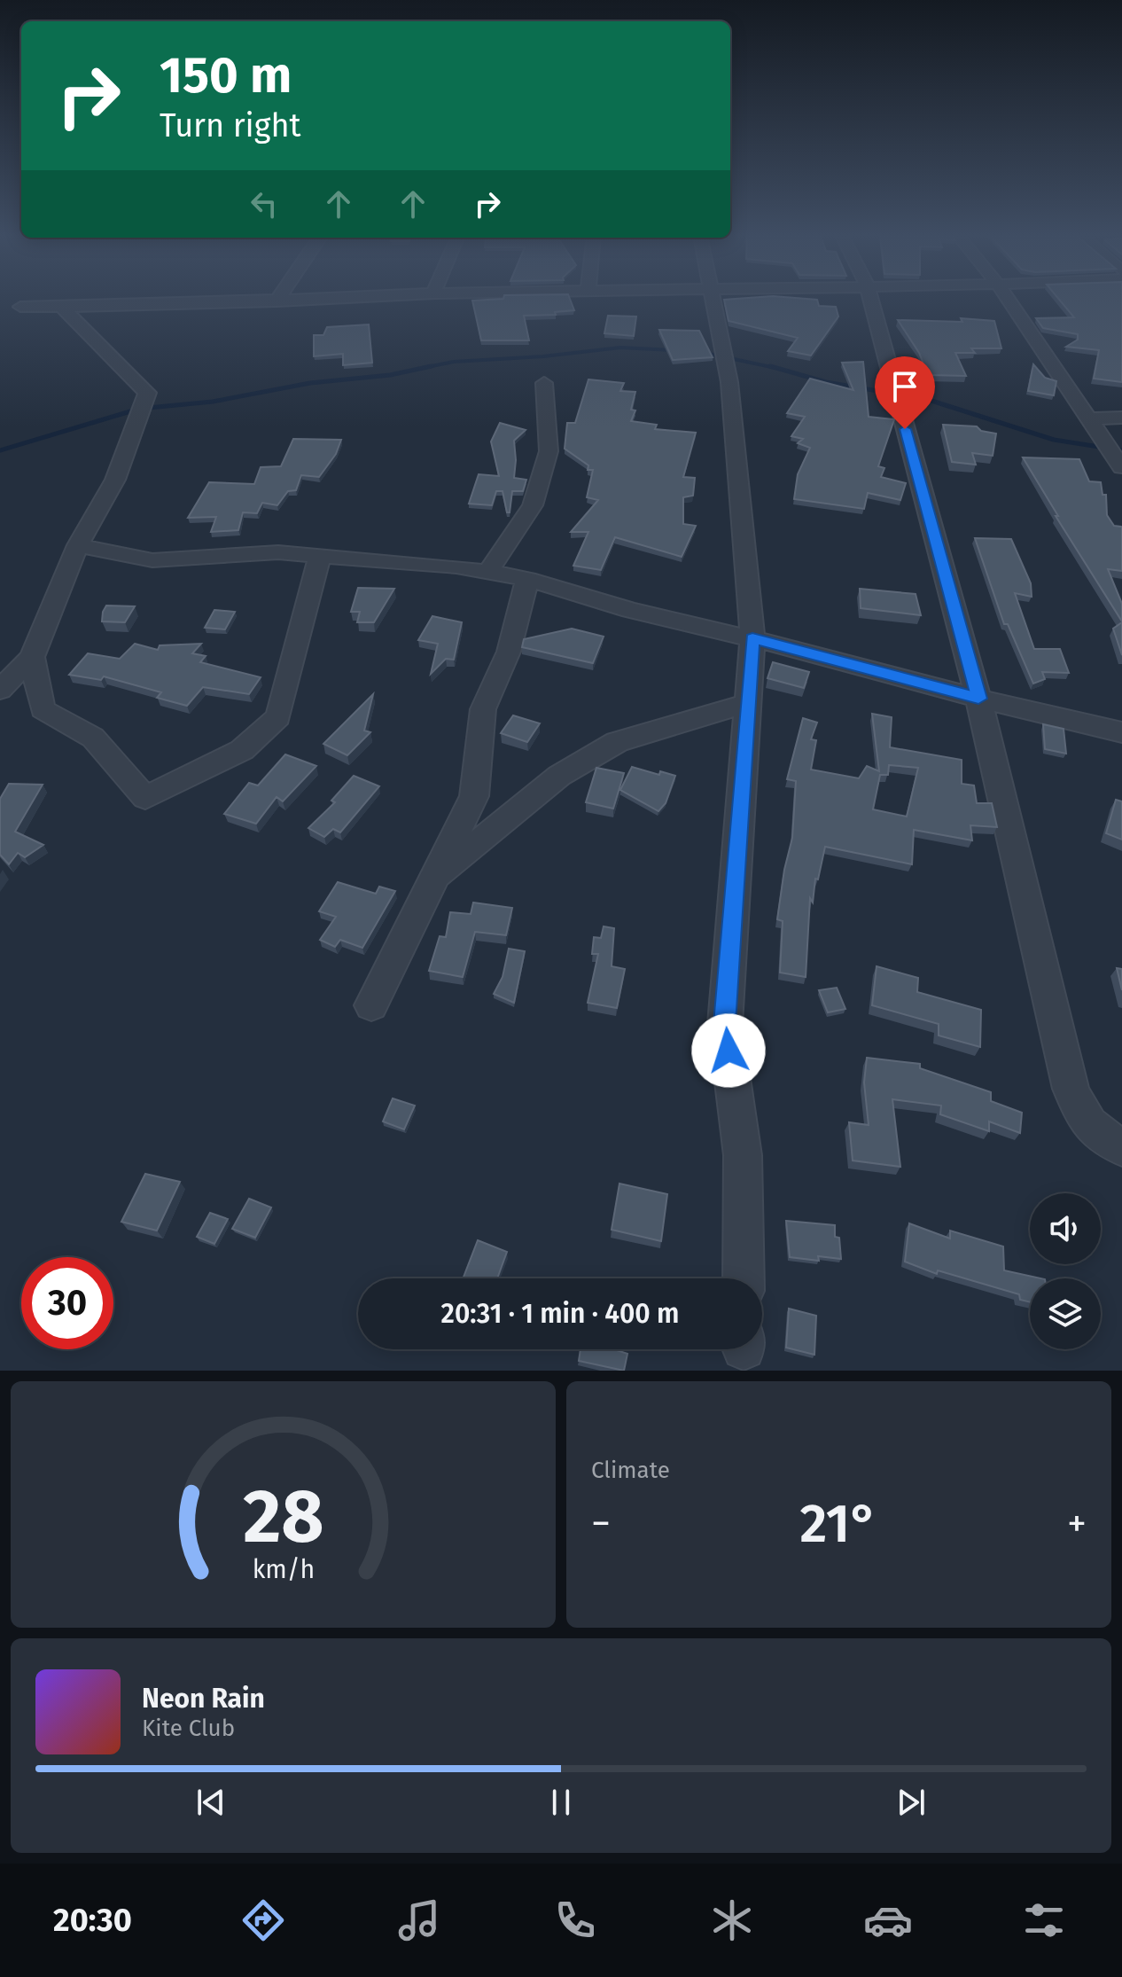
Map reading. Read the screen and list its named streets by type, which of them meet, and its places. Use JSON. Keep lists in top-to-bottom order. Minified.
{"page":{"turn":["150 m","Turn right"],"limit":"30","trip":"20:31 · 1 min · 400 m","tile":"Climate","heat":["−","21°","+"],"song":["Neon Rain","Kite Club"],"tabs":"20:30","gauge":["28","km/h"]}}
